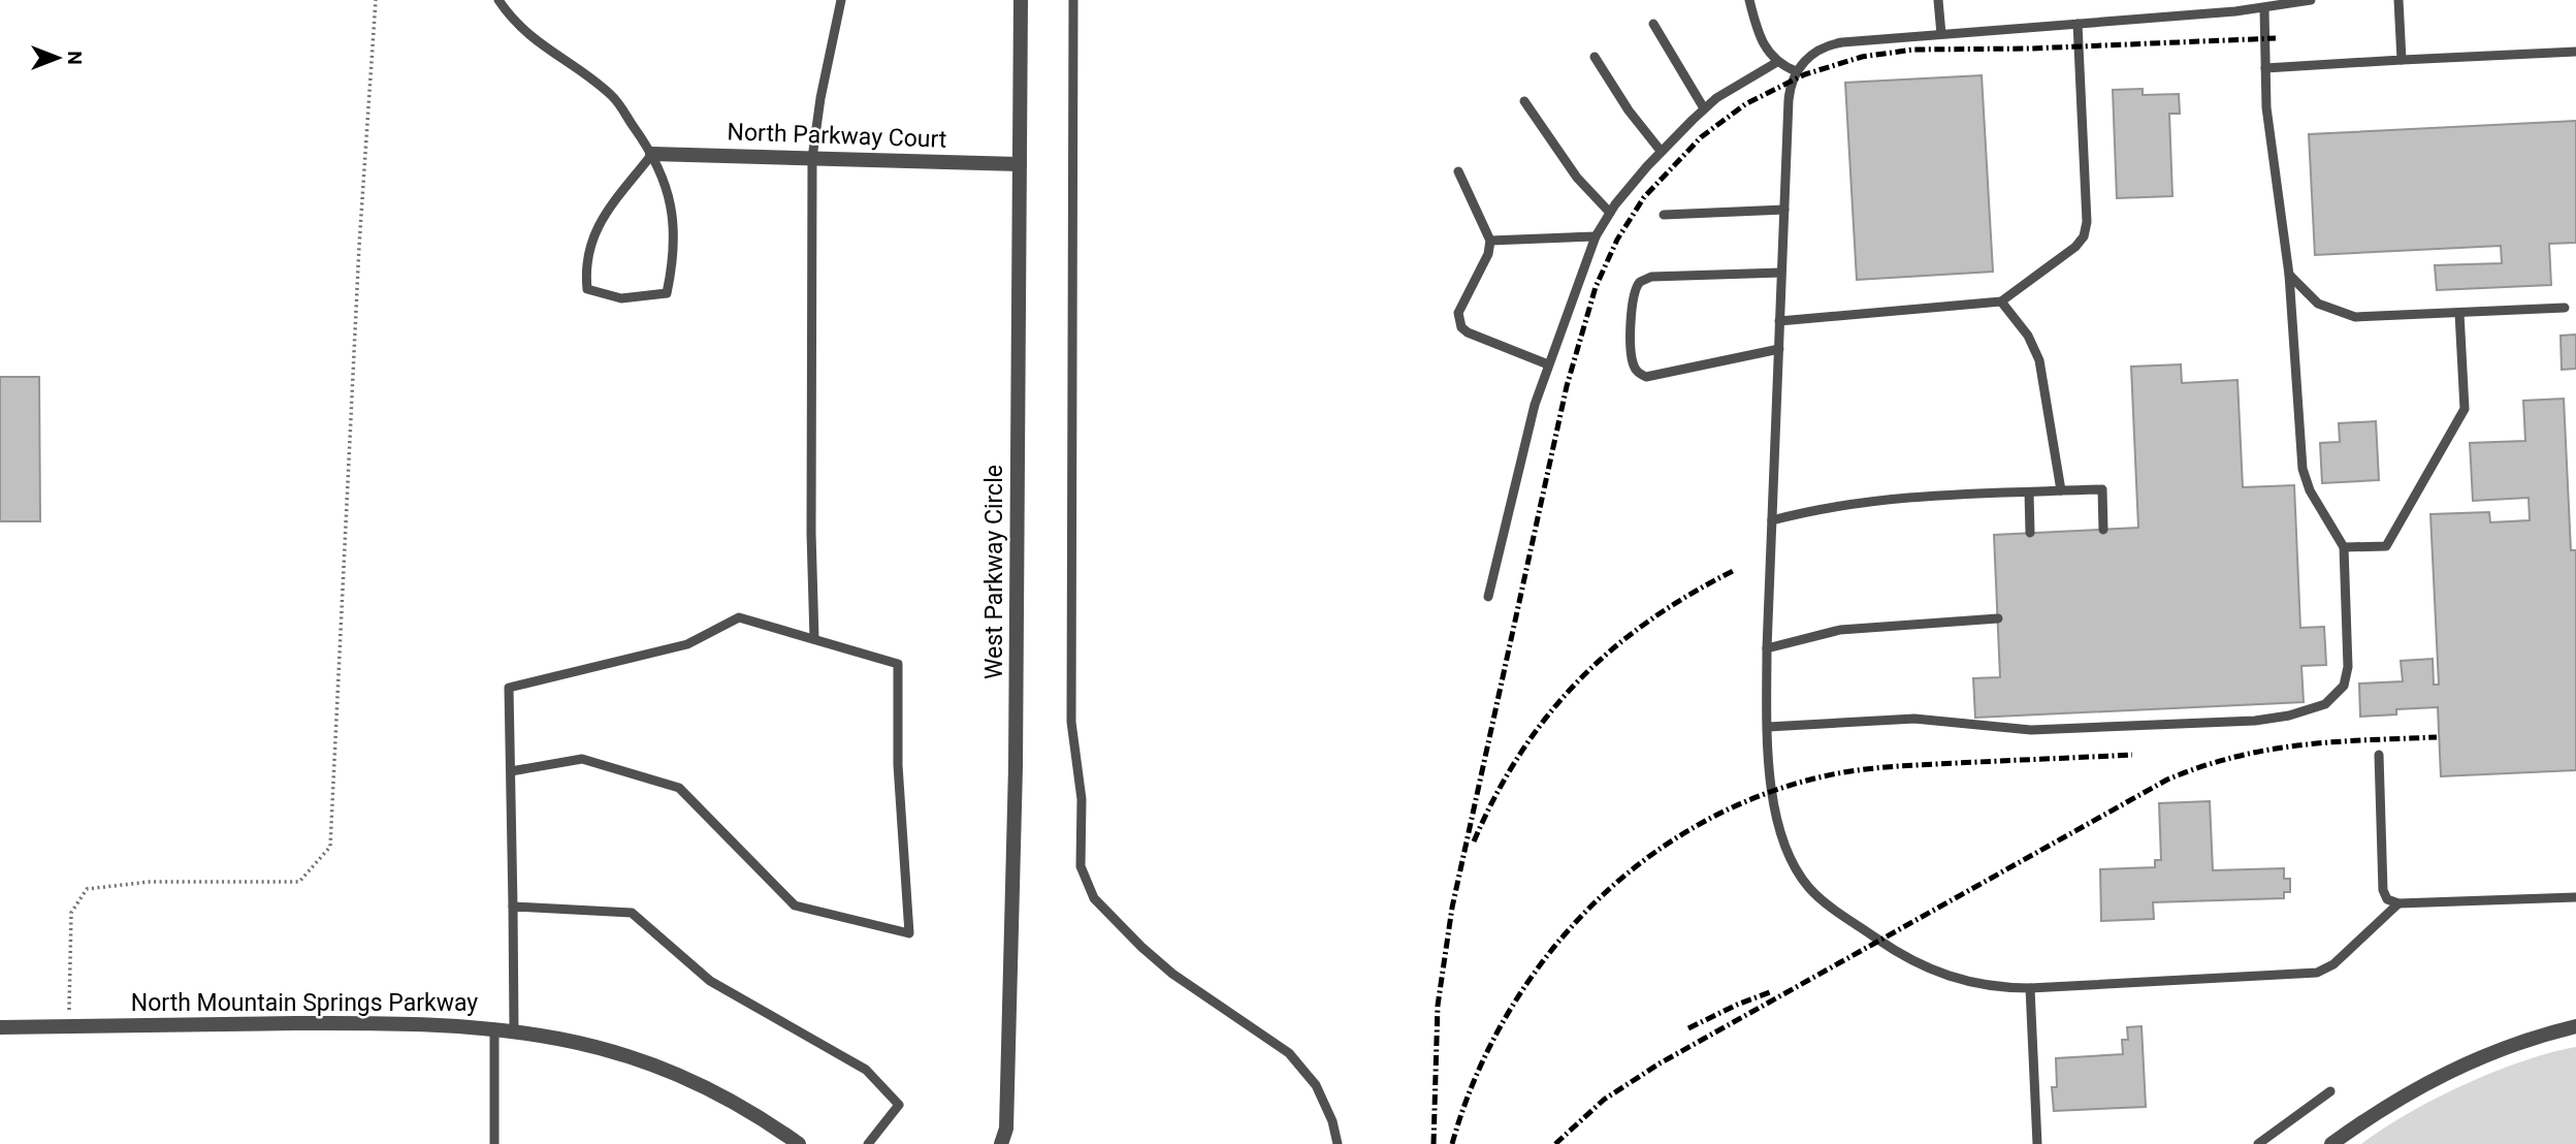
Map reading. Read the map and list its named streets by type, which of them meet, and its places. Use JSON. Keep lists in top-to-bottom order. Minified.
{"streets":{"street":["North Parkway Court","West Parkway Circle","North Mountain Springs Parkway"]},"crossings":[["North Parkway Court","West Parkway Circle"]],"north":"right"}
